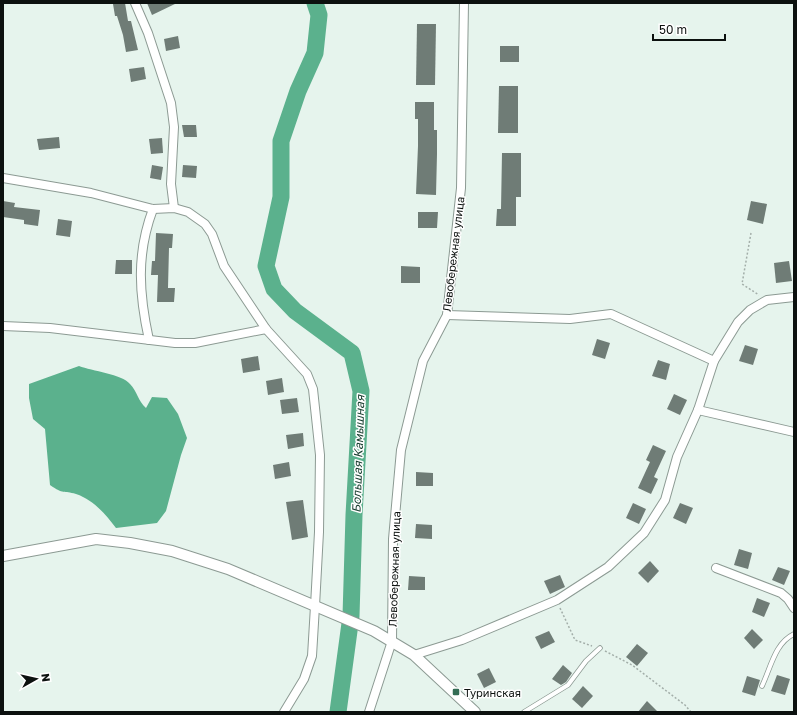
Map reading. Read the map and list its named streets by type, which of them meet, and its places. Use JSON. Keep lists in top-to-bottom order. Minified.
{"streets":{"street":["Левобережная улица"]},"water":["Большая Камышная"],"places":{"transit":["Туринская"]},"scale_bar":"50 m","north":"right"}
